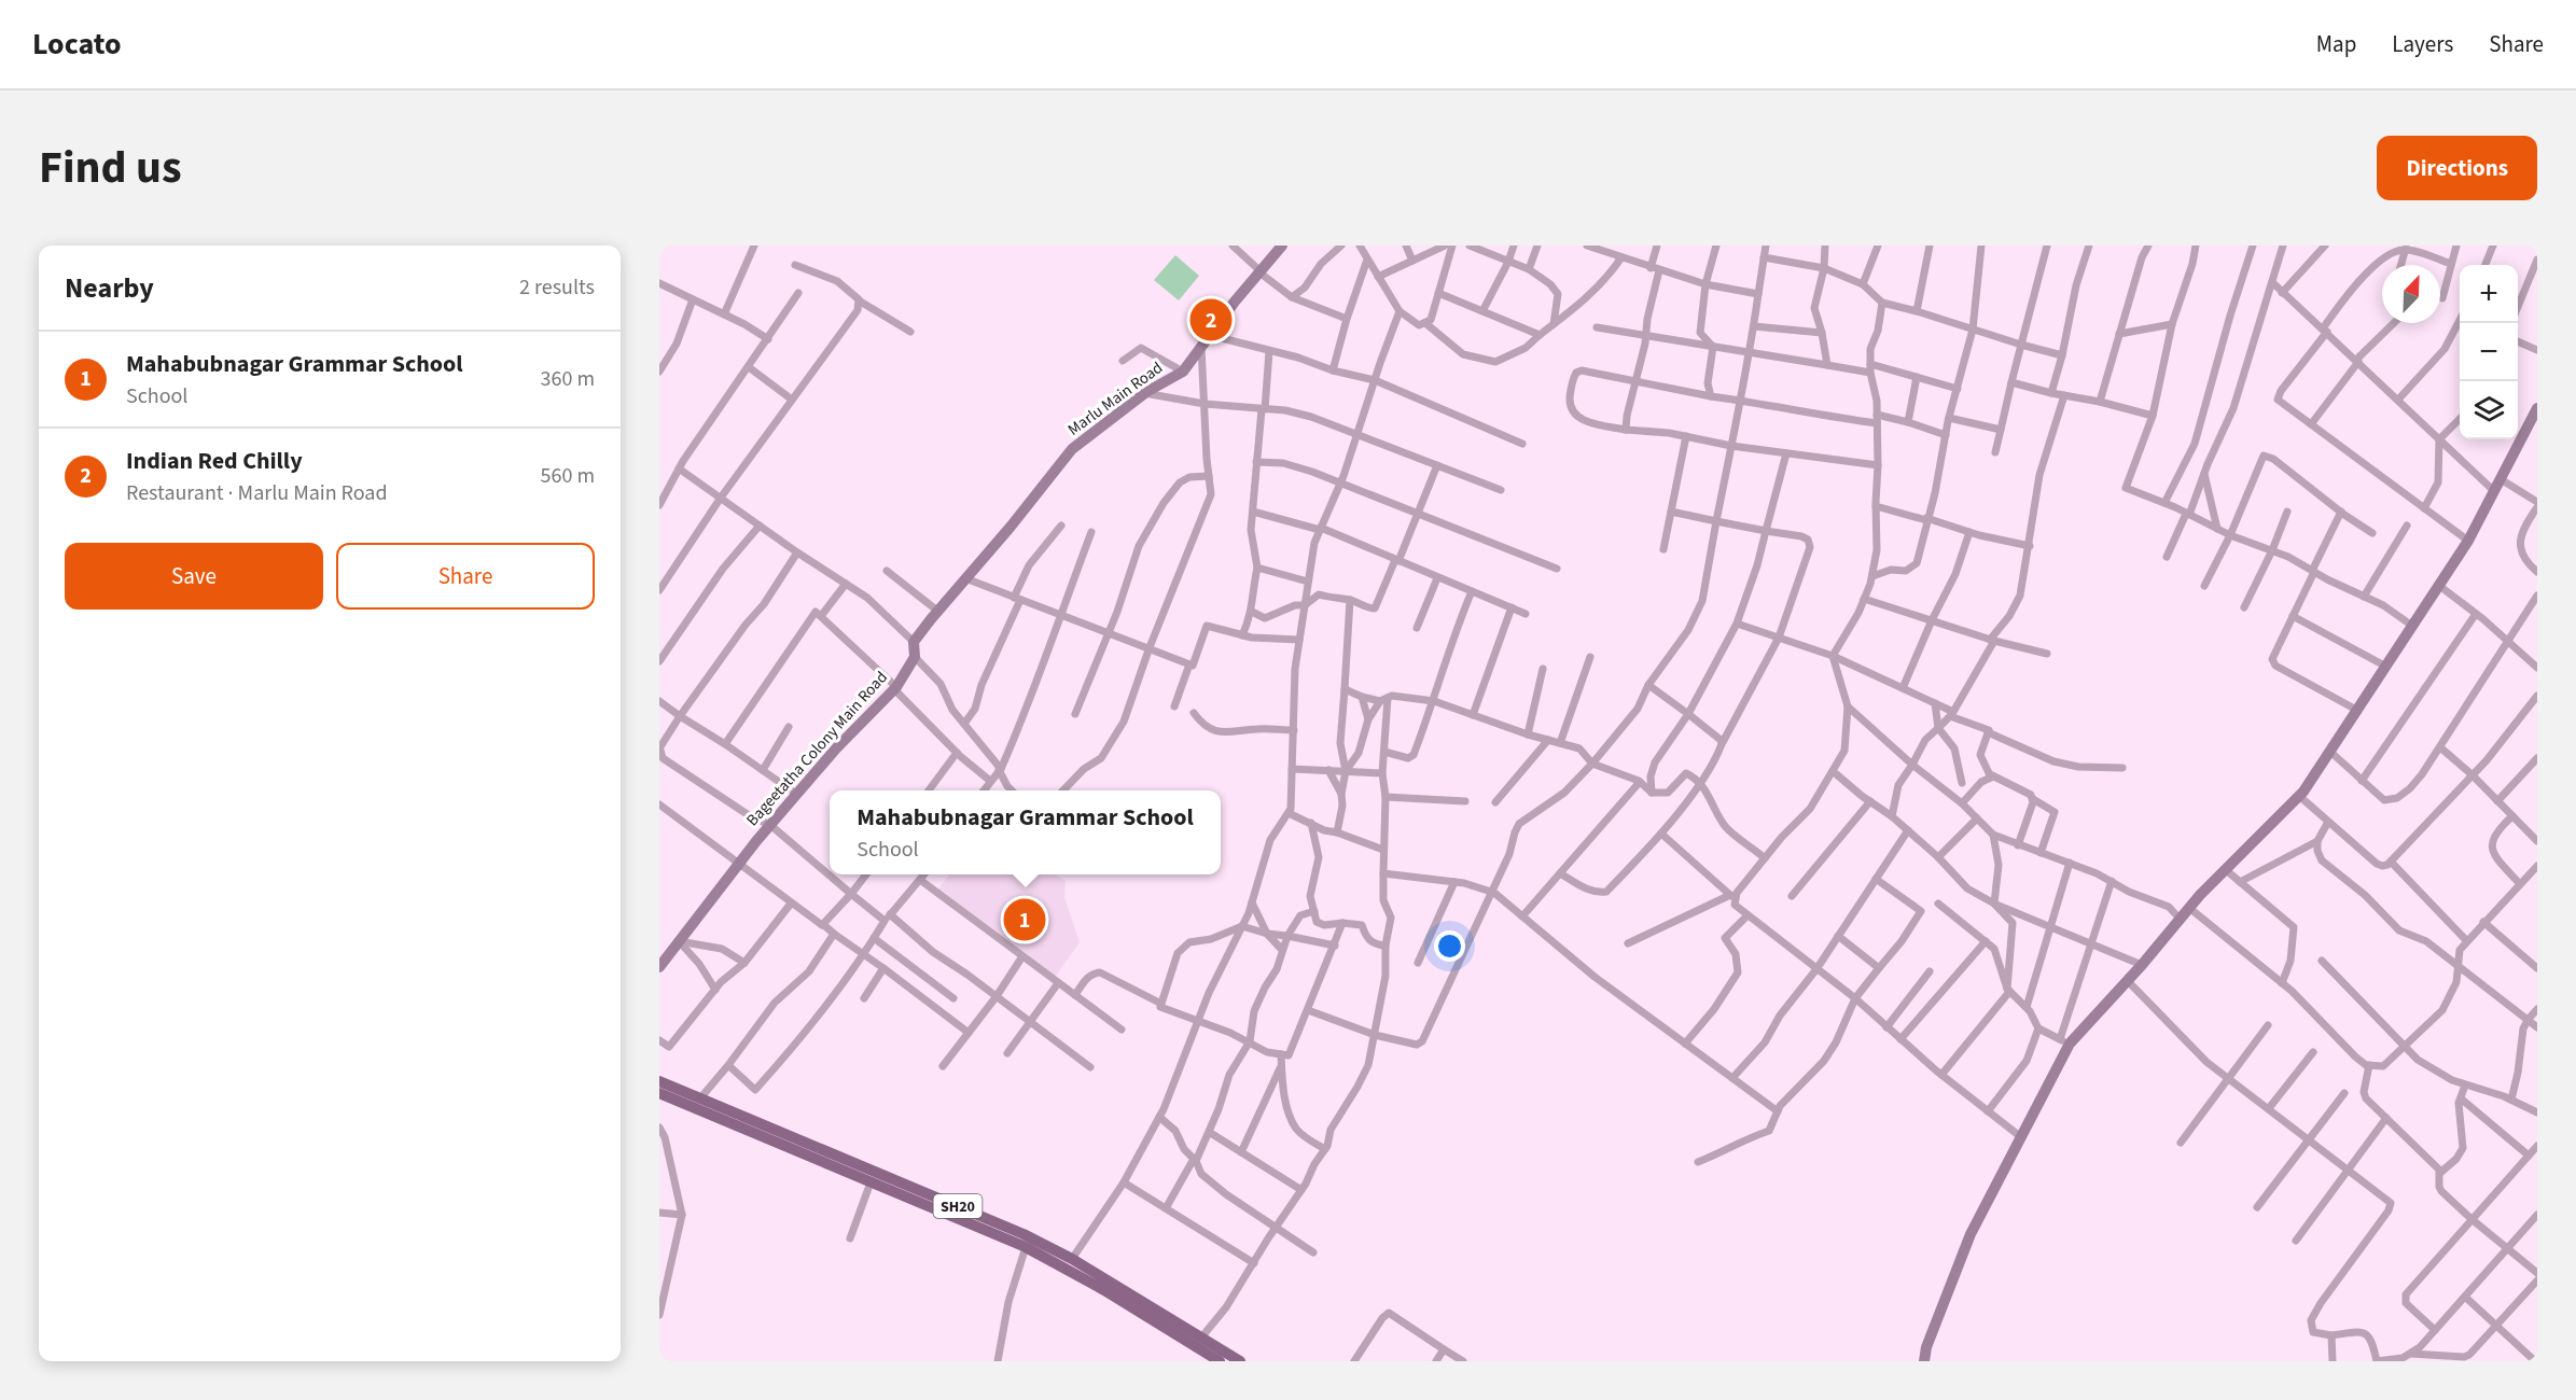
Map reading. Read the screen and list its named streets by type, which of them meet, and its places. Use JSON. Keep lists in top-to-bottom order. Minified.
{"streets":{"main road":["SH20"],"street":["Marlu Main Road","Bageetatha Colony Main Road"]},"north":"top right","page":{"header":"Locato","nav":["Map","Layers","Share"],"title":"Find us","buttons":["Directions",["Save","Share"]],"heading":["Nearby","2 results"],"map_buttons":["+","−"],"pins":["2","1"],"list":[{"mark":"1","name":"Mahabubnagar Grammar School","note":"School","value":"360 m"},{"mark":"2","name":"Indian Red Chilly","note":"Restaurant · Marlu Main Road","value":"560 m"}],"popup":["Mahabubnagar Grammar School","School"]}}
